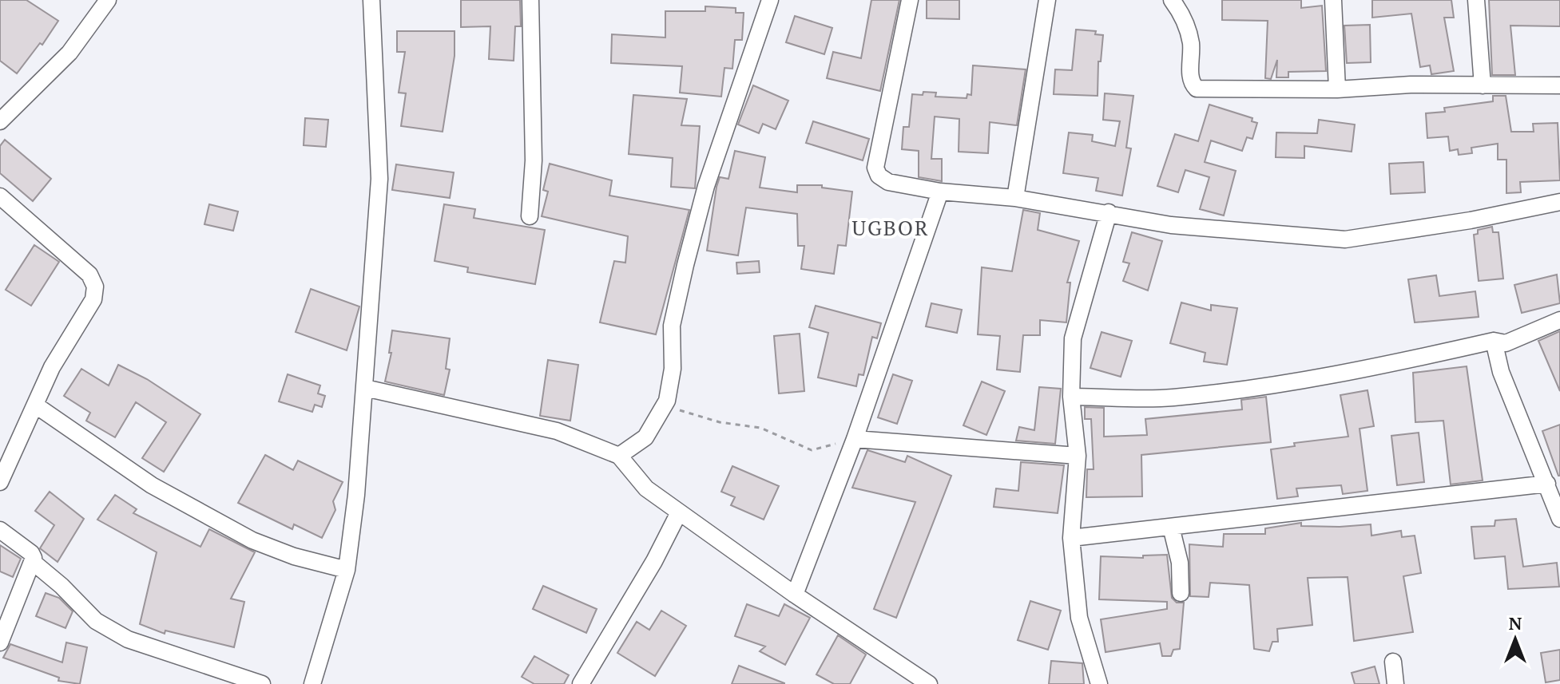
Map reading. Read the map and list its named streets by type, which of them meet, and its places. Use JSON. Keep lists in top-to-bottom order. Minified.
{"districts":["UGBOR"],"north":"top"}
